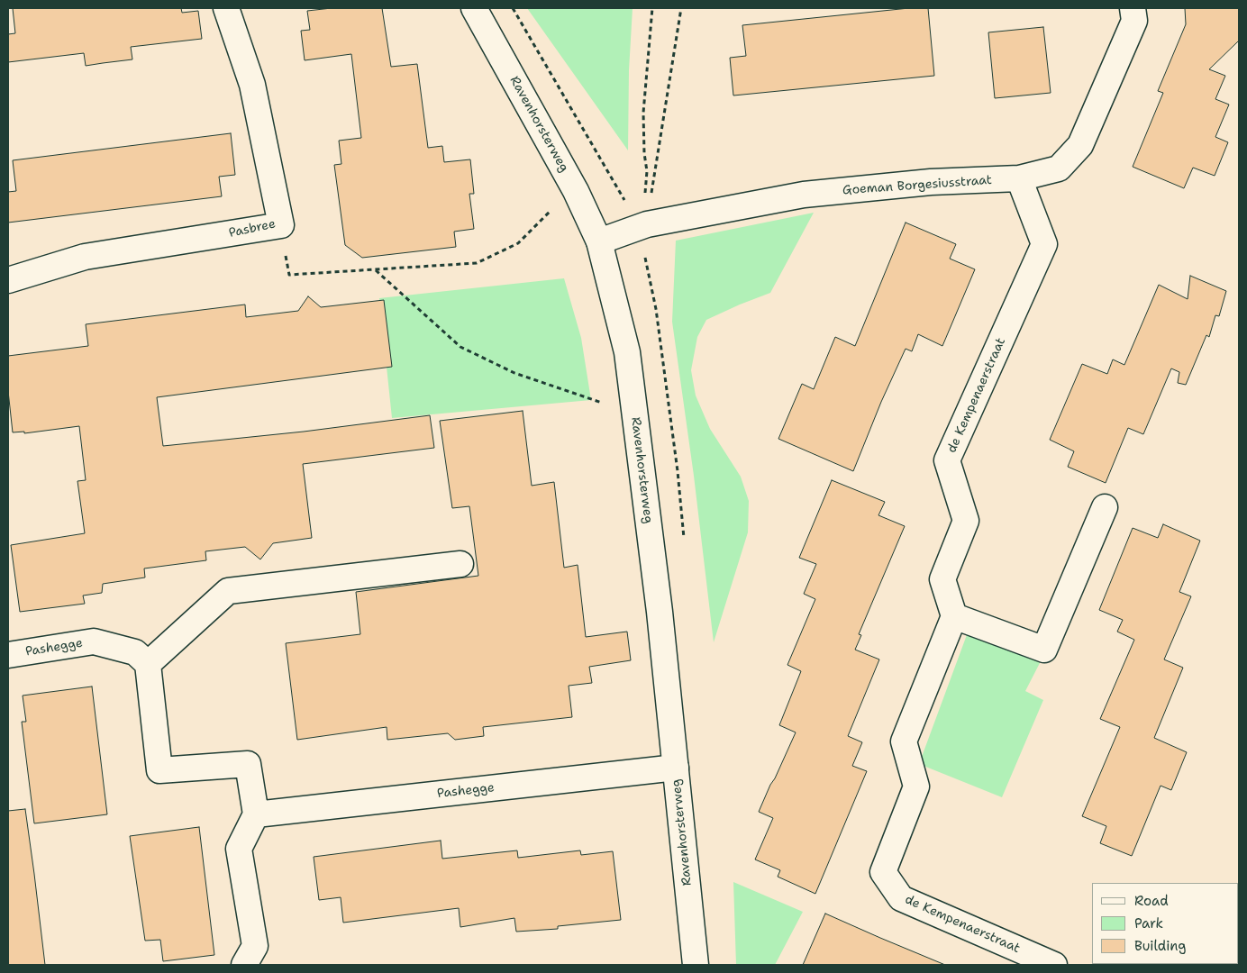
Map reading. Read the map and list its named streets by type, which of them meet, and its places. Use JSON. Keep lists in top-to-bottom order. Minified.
{"streets":{"street":["Ravenhorsterweg","Goeman Borgesiusstraat","Pasbree","de Kempenaerstraat","Pashegge"]},"crossings":[["Ravenhorsterweg","Goeman Borgesiusstraat"],["Ravenhorsterweg","Pashegge"],["Goeman Borgesiusstraat","de Kempenaerstraat"]],"legend":["Road","Park","Building"]}
